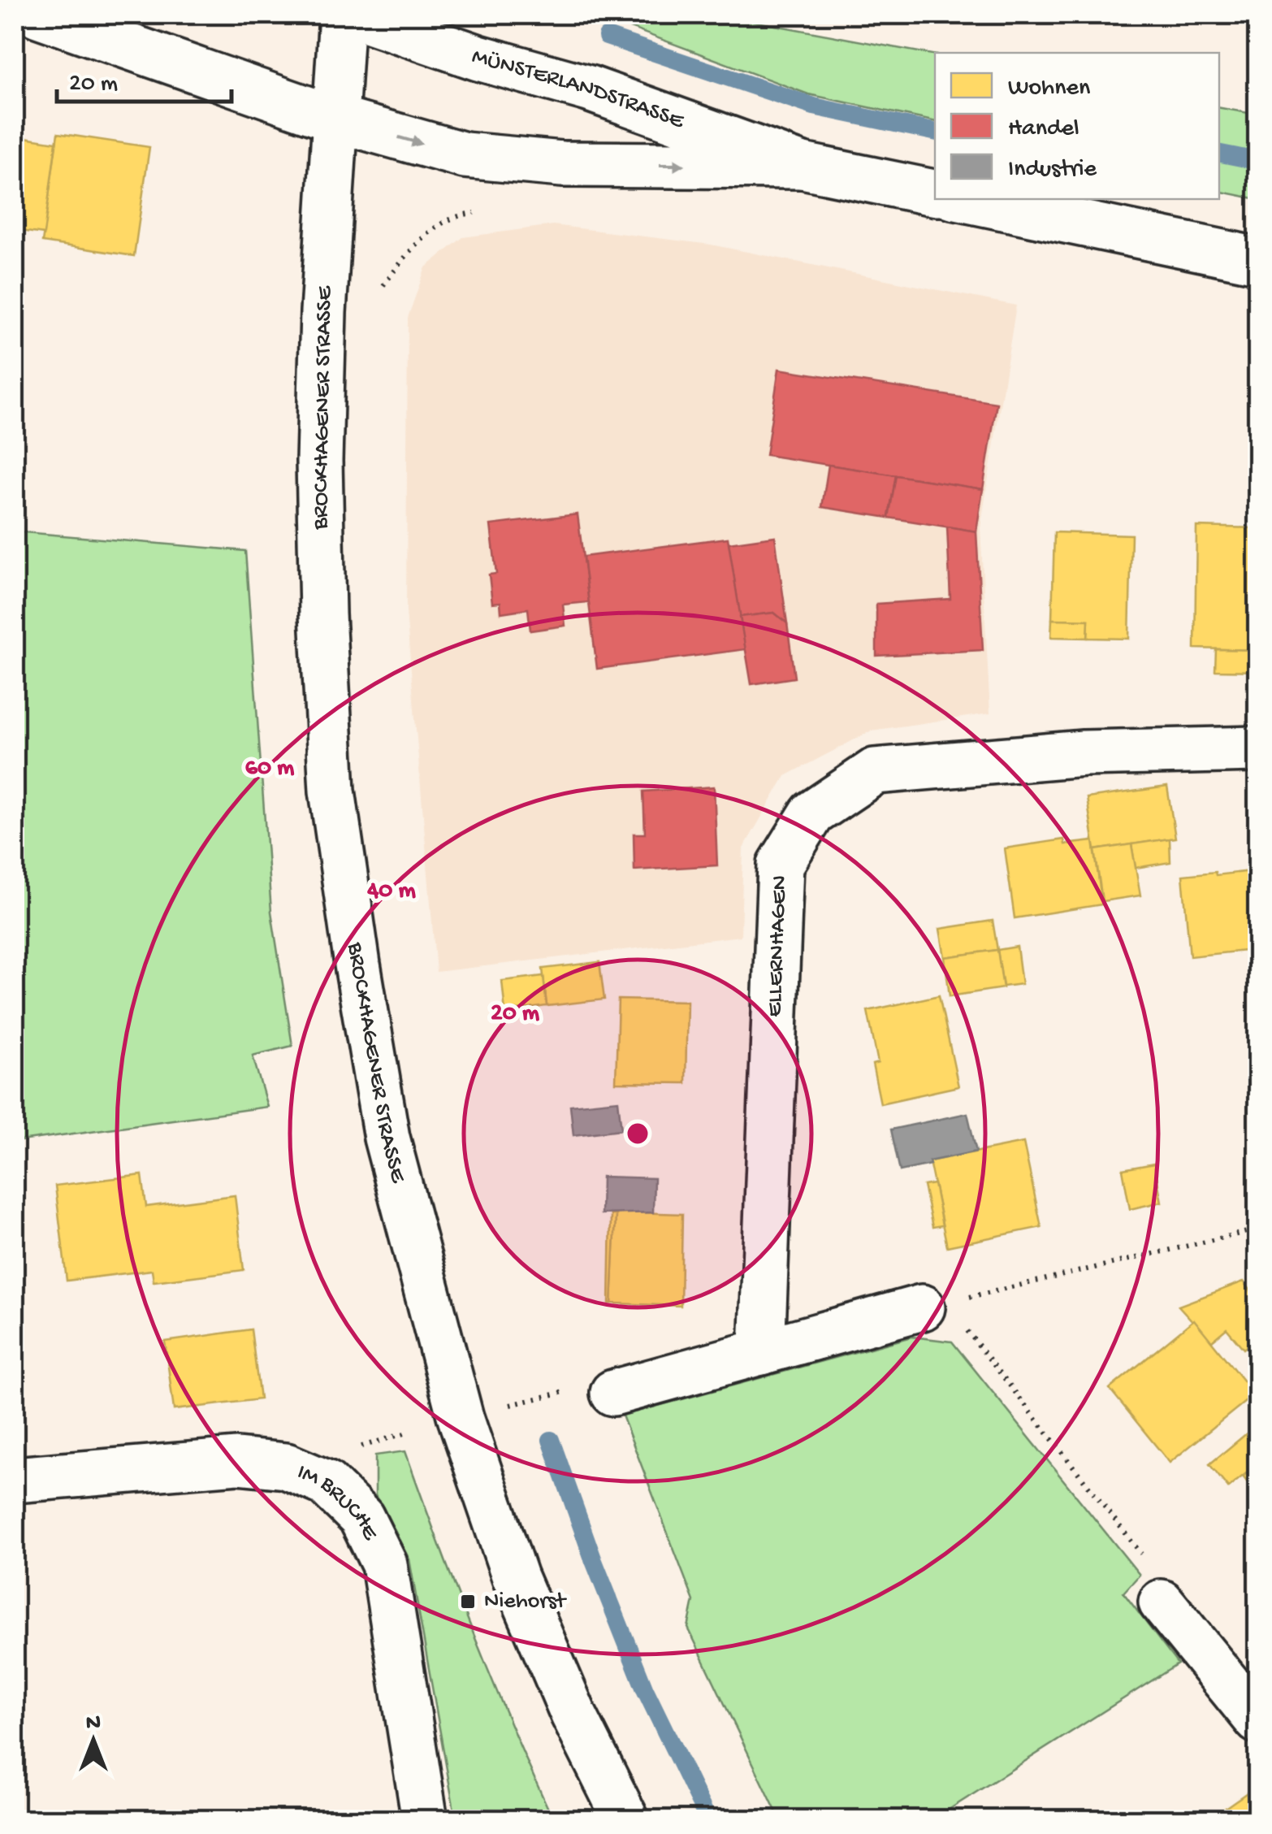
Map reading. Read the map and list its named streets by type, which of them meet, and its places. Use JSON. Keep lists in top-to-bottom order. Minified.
{"streets":{"main road":["MÜNSTERLANDSTRASSE","BROCKHAGENER STRASSE","ELLERNHAGEN","IM BRUCHE"]},"crossings":[["MÜNSTERLANDSTRASSE","BROCKHAGENER STRASSE"]],"places":{"transit":["Niehorst"]},"legend":["Wohnen","Handel","Industrie"],"scale_bar":"20 m","north":"top","rings":["60 m","40 m","20 m"]}
